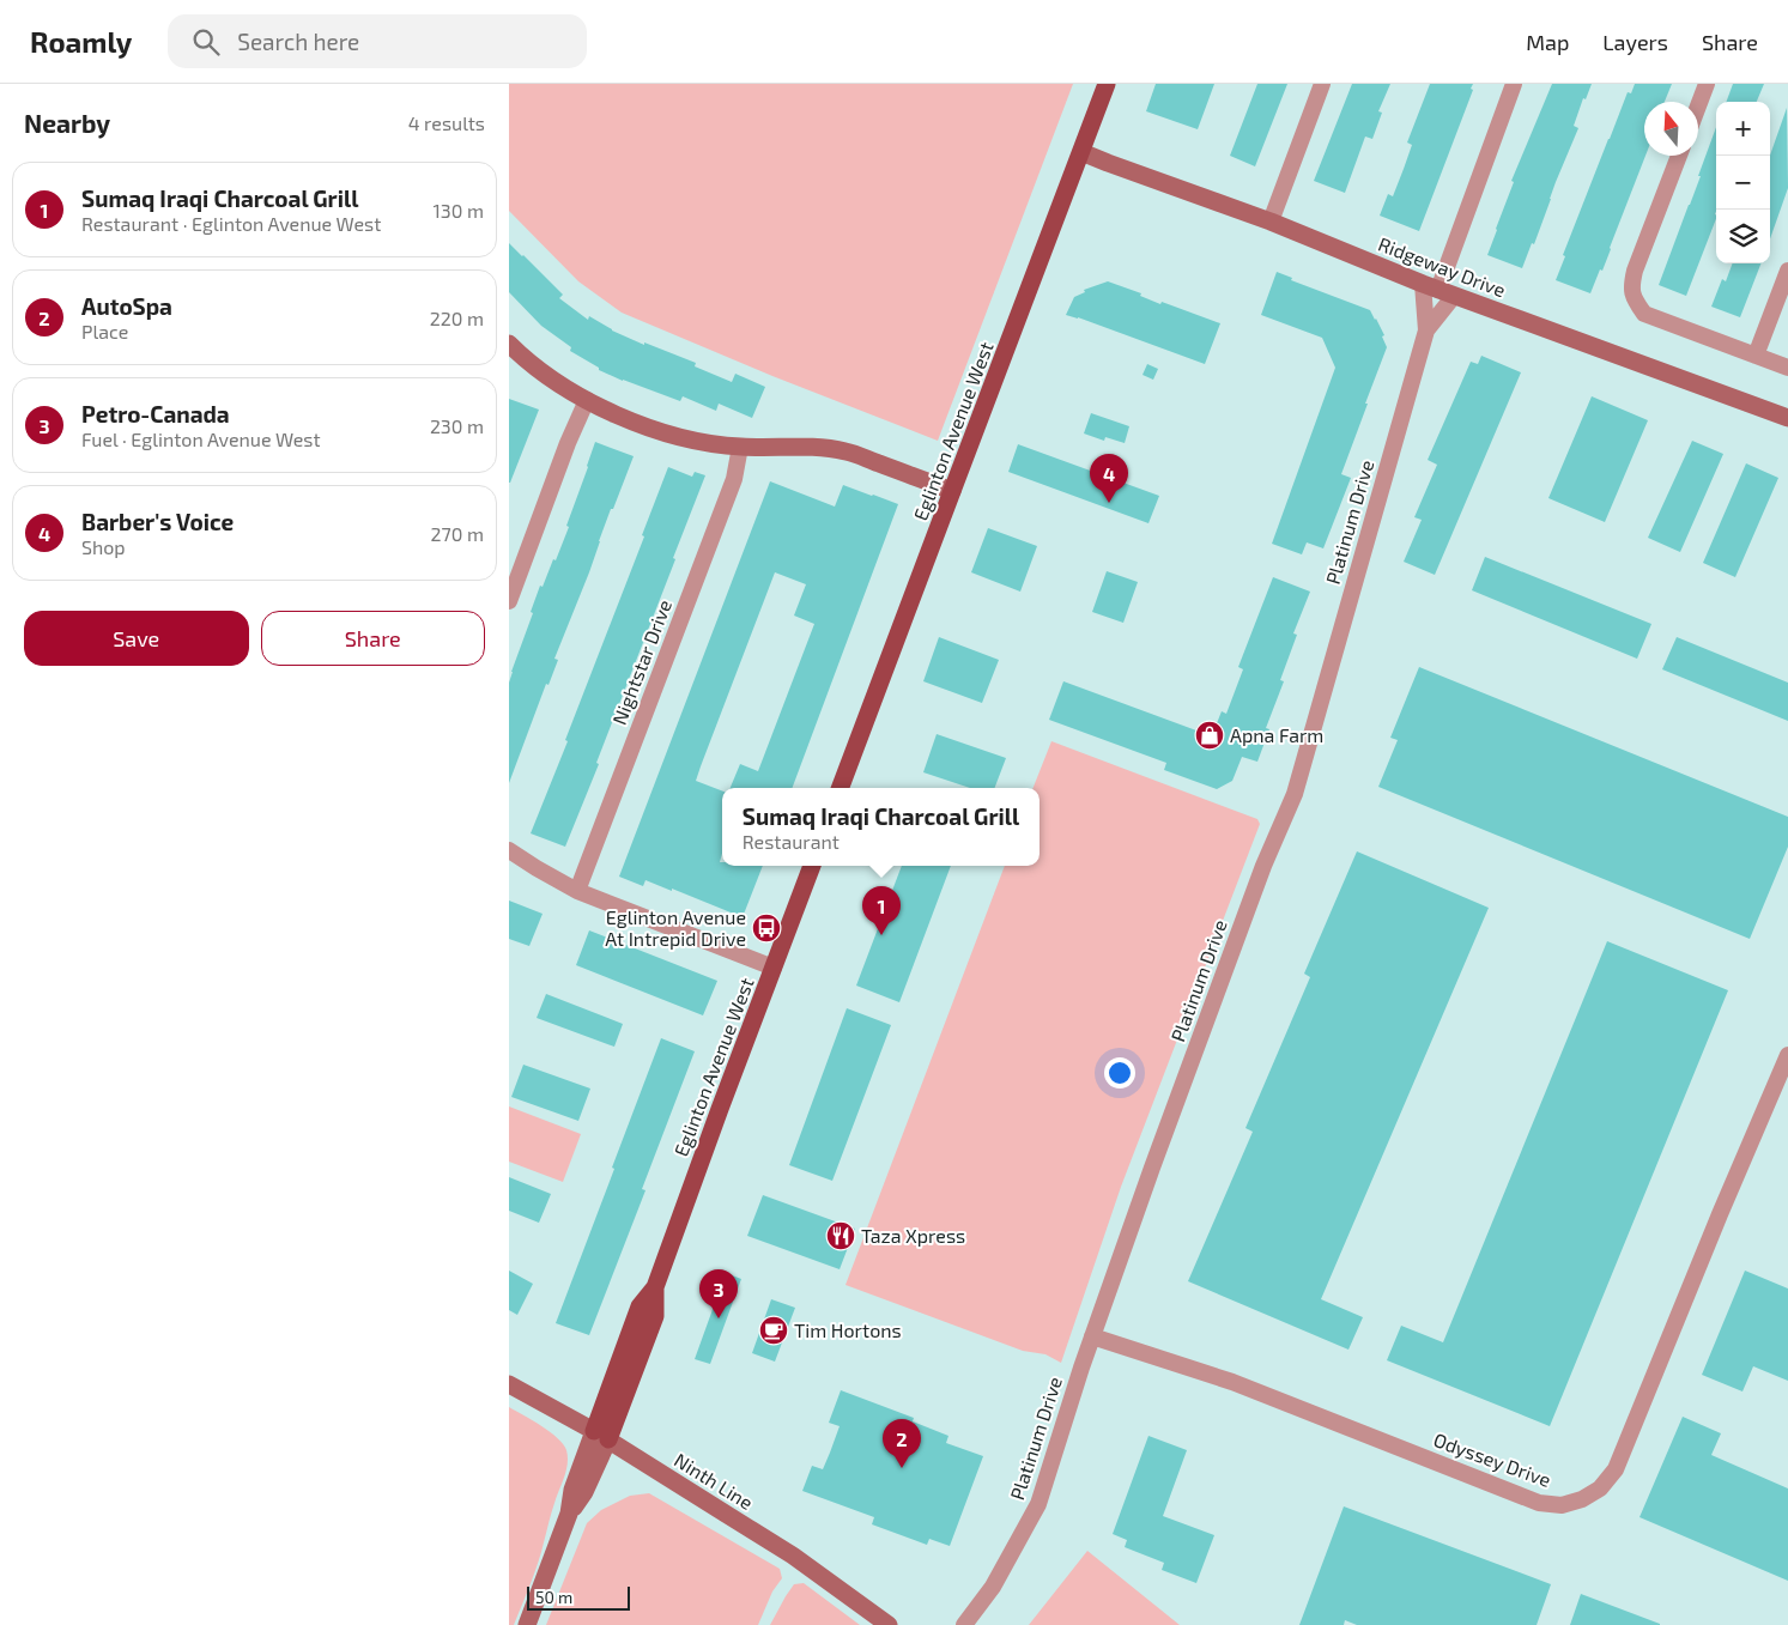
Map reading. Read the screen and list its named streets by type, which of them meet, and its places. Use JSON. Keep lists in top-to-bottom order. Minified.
{"streets":{"main road":["Eglinton Avenue West"],"street":["Ridgeway Drive","Platinum Drive","Nightstar Drive","Odyssey Drive","Ninth Line"]},"crossings":[["Ridgeway Drive","Eglinton Avenue West"],["Ridgeway Drive","Platinum Drive"],["Eglinton Avenue West","Ninth Line"],["Platinum Drive","Odyssey Drive"]],"places":{"shop":["Apna Farm"],"bus stop":["Eglinton Avenue At Intrepid Drive"],"restaurant":["Taza Xpress"],"cafe":["Tim Hortons"]},"scale_bar":"50 m","north":"top","page":{"header":"Roamly","search":"Search here","nav":["Map","Layers","Share"],"heading":["Nearby","4 results"],"map_buttons":["+","−"],"list":[{"mark":"1","name":"Sumaq Iraqi Charcoal Grill","note":"Restaurant · Eglinton Avenue West","value":"130 m"},{"mark":"2","name":"AutoSpa","note":"Place","value":"220 m"},{"mark":"3","name":"Petro-Canada","note":"Fuel · Eglinton Avenue West","value":"230 m"},{"mark":"4","name":"Barber's Voice","note":"Shop","value":"270 m"}],"pins":["4","1","3","2"],"buttons":["Save","Share"],"popup":["Sumaq Iraqi Charcoal Grill","Restaurant"],"scale":"50 m"}}
